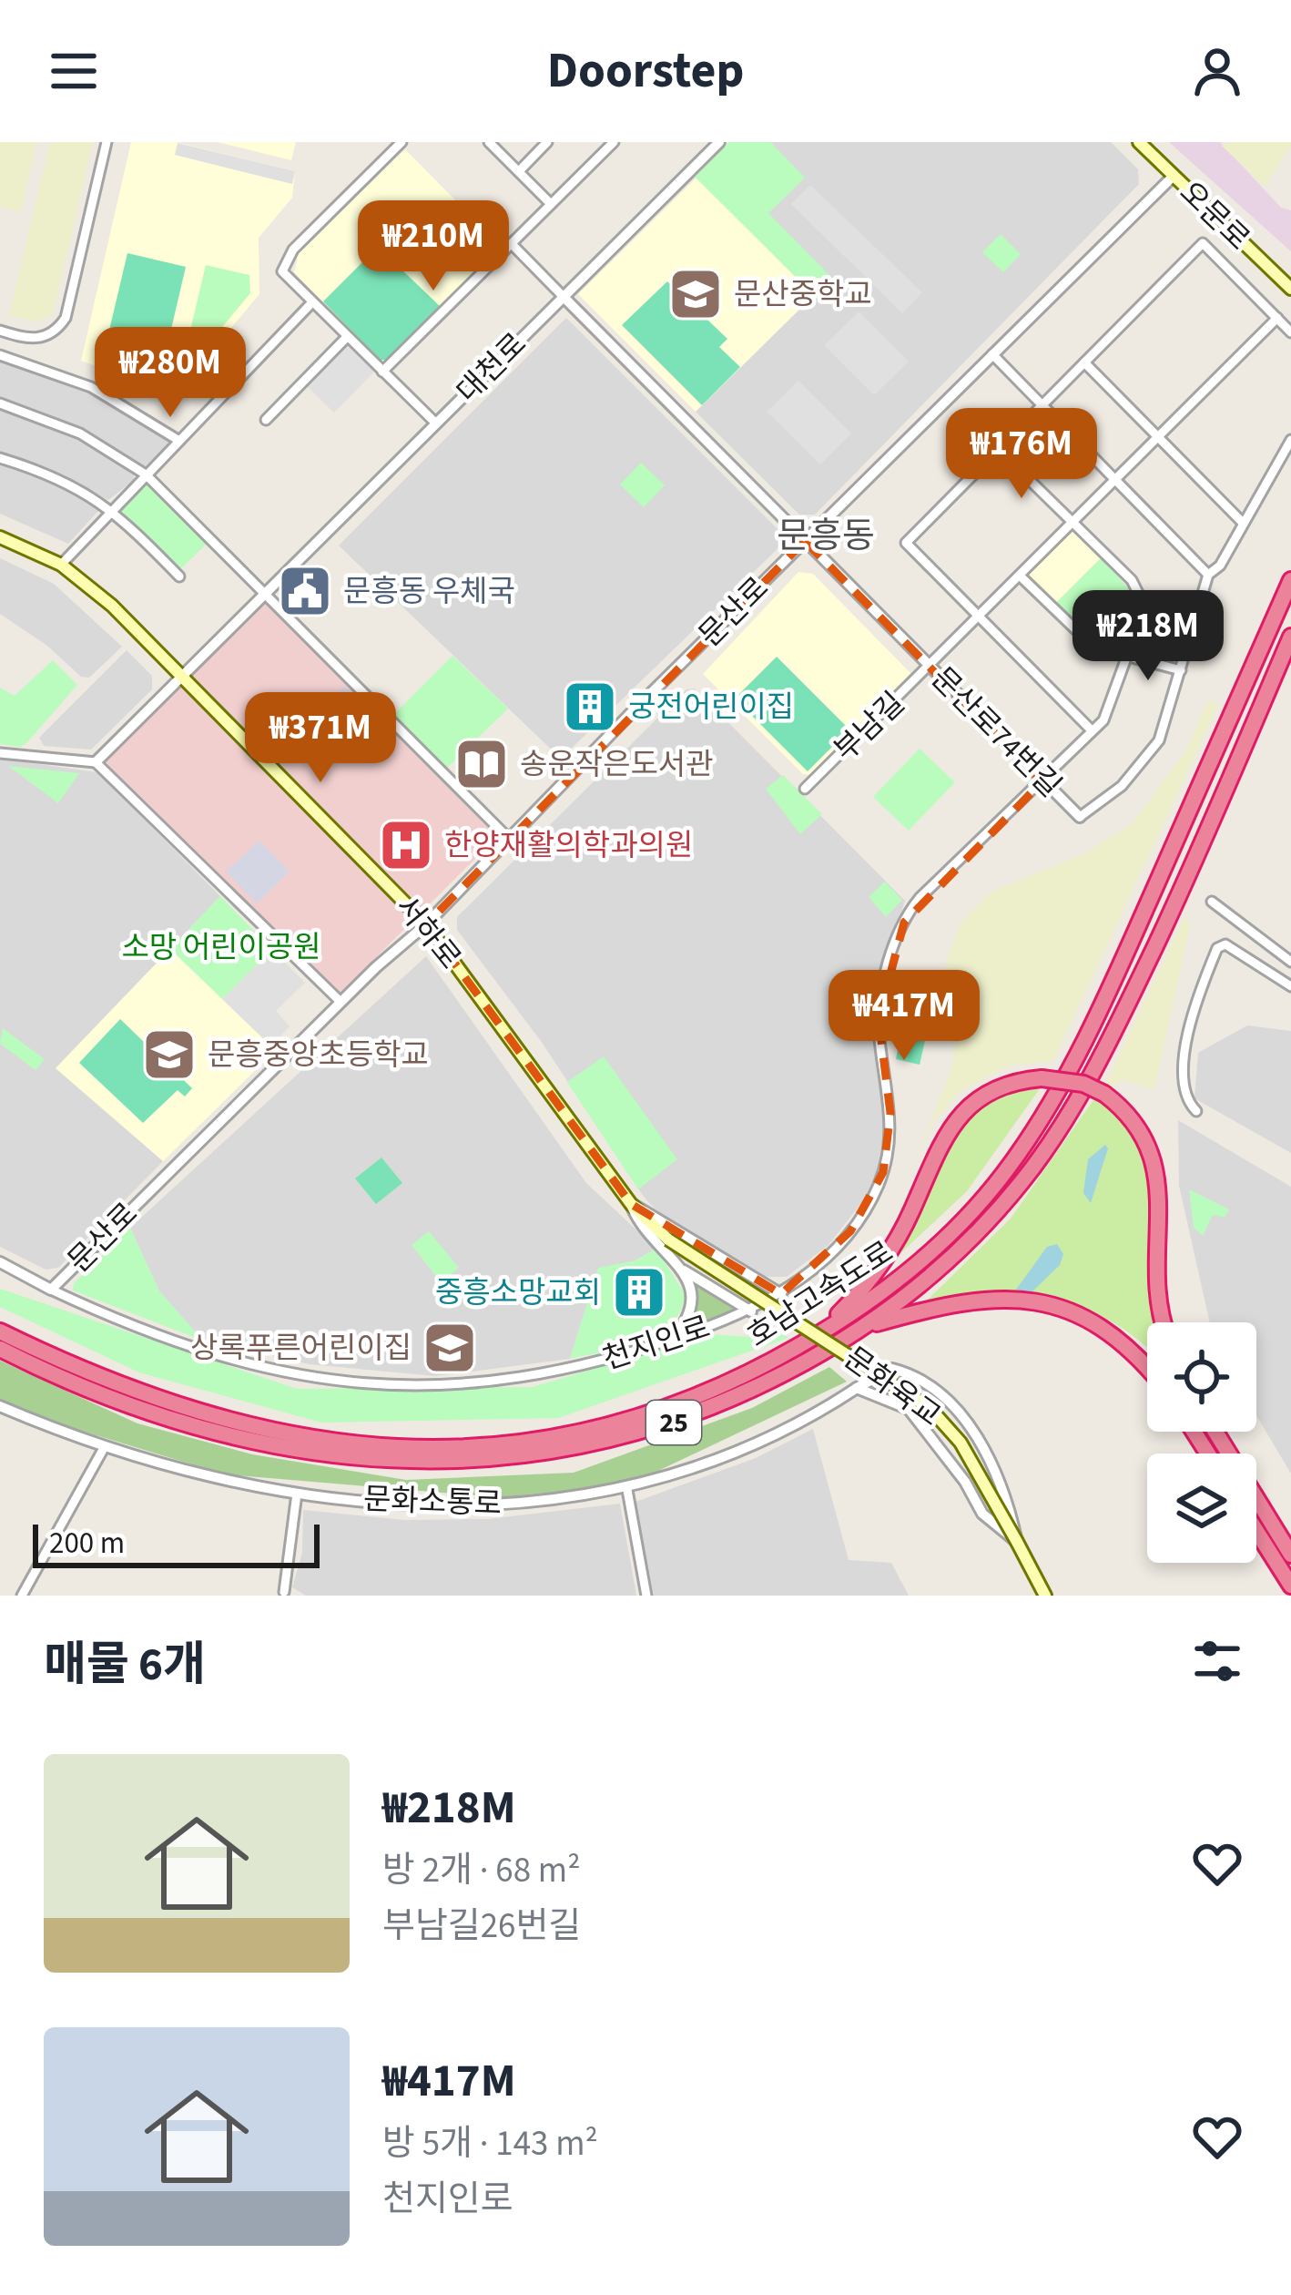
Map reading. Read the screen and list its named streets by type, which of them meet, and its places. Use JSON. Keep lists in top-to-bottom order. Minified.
{"streets":{"highway":["호남고속도로","25"],"main road":["오문로","서하로","문화육교"],"street":["대천로","문산로","부남길","문산로74번길","천지인로","문화소통로"]},"crossings":[["오문로","문산로"],["대천로","문산로74번길"],["대천로","서하로"],["문산로","문산로74번길"],["문산로","서하로"],["문산로","천지인로"],["부남길","문산로74번길"],["부남길","천지인로"],["문산로74번길","천지인로"],["서하로","문화육교"],["문화육교","문화소통로"]],"districts":["문흥동"],"parks":["소망 어린이공원"],"places":{"school or university":["문산중학교","문흥중앙초등학교","상록푸른어린이집"],"public building":["문흥동 우체국"],"building":["궁전어린이집","중흥소망교회"],"library":["송운작은도서관"],"hospital":["한양재활의학과의원"]},"scale_bar":"200 m","page":{"header":"Doorstep","price":["₩210M","₩280M","₩176M","₩218M","₩371M","₩417M"],"scale":"200 m","heading":"매물 6개","list":[{"name":"₩218M","note":"방 2개 · 68 m² · 부남길26번길"},{"name":"₩417M","note":"방 5개 · 143 m² · 천지인로"}]}}
